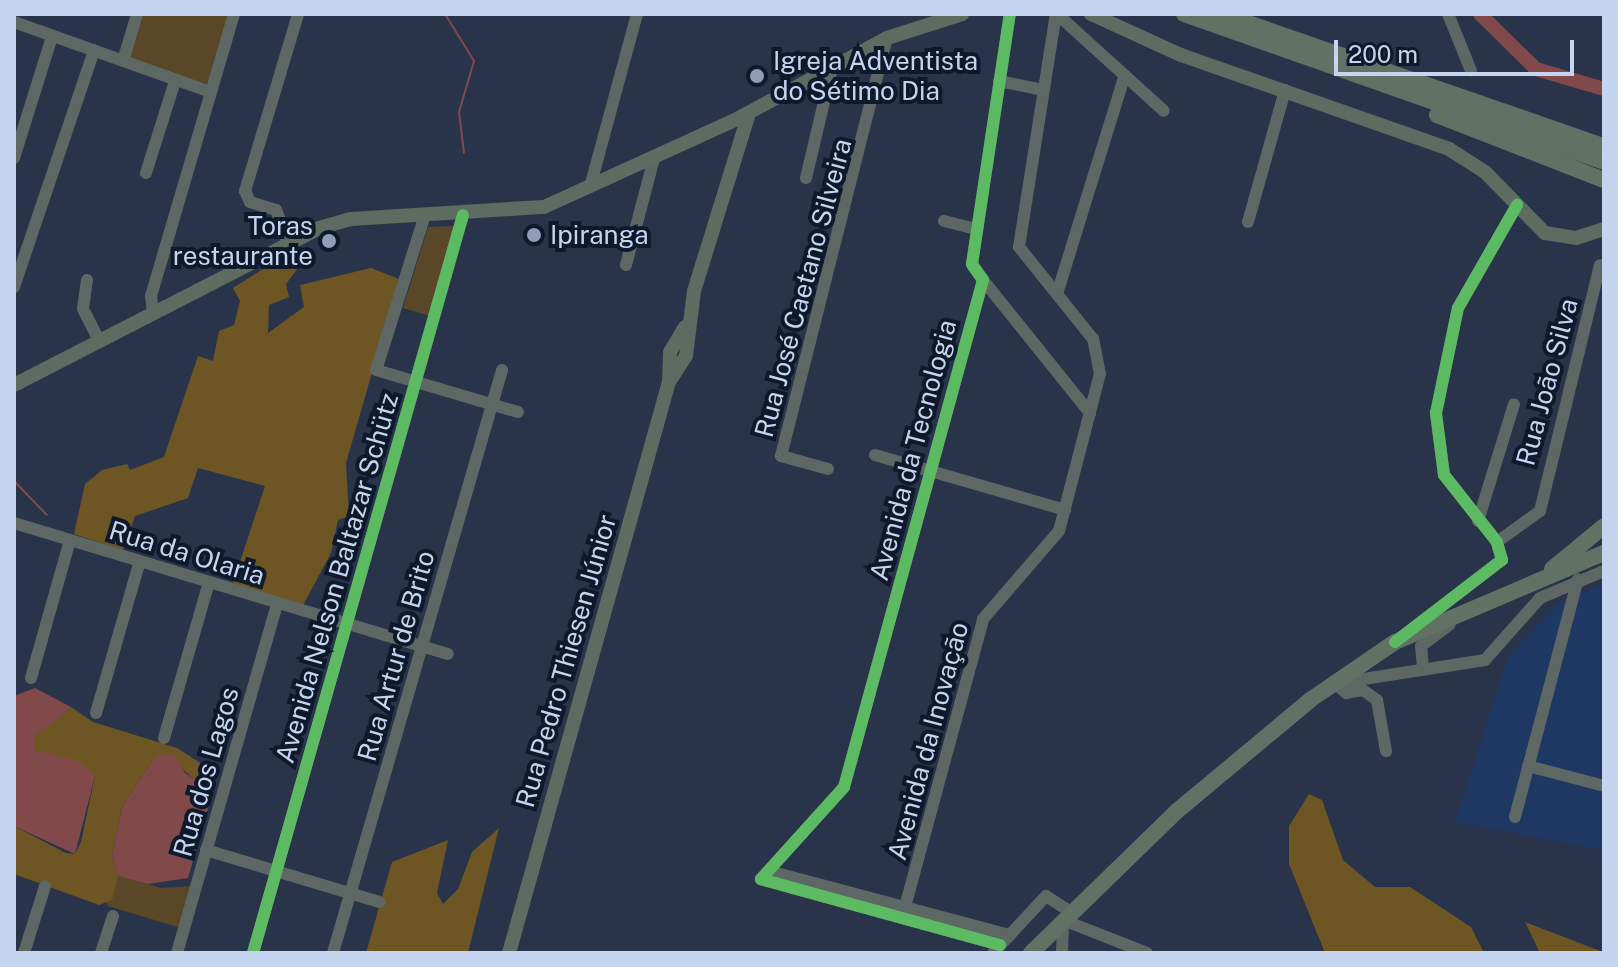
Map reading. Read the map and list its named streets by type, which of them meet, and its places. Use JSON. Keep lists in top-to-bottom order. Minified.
{"streets":{"main road":["Rua Pedro Thiesen Júnior"],"street":["Rua José Caetano Silveira","Rua João Silva","Avenida da Tecnologia","Rua da Olaria","Avenida Nelson Baltazar Schütz","Rua Artur de Brito","Avenida da Inovação","Rua dos Lagos"]},"crossings":[["Avenida da Tecnologia","Avenida da Inovação"],["Rua da Olaria","Avenida Nelson Baltazar Schütz"],["Rua da Olaria","Rua Artur de Brito"],["Rua da Olaria","Rua dos Lagos"]],"places":["Igreja Adventista do Sétimo Dia","Ipiranga","Toras restaurante"],"scale_bar":"200 m"}
